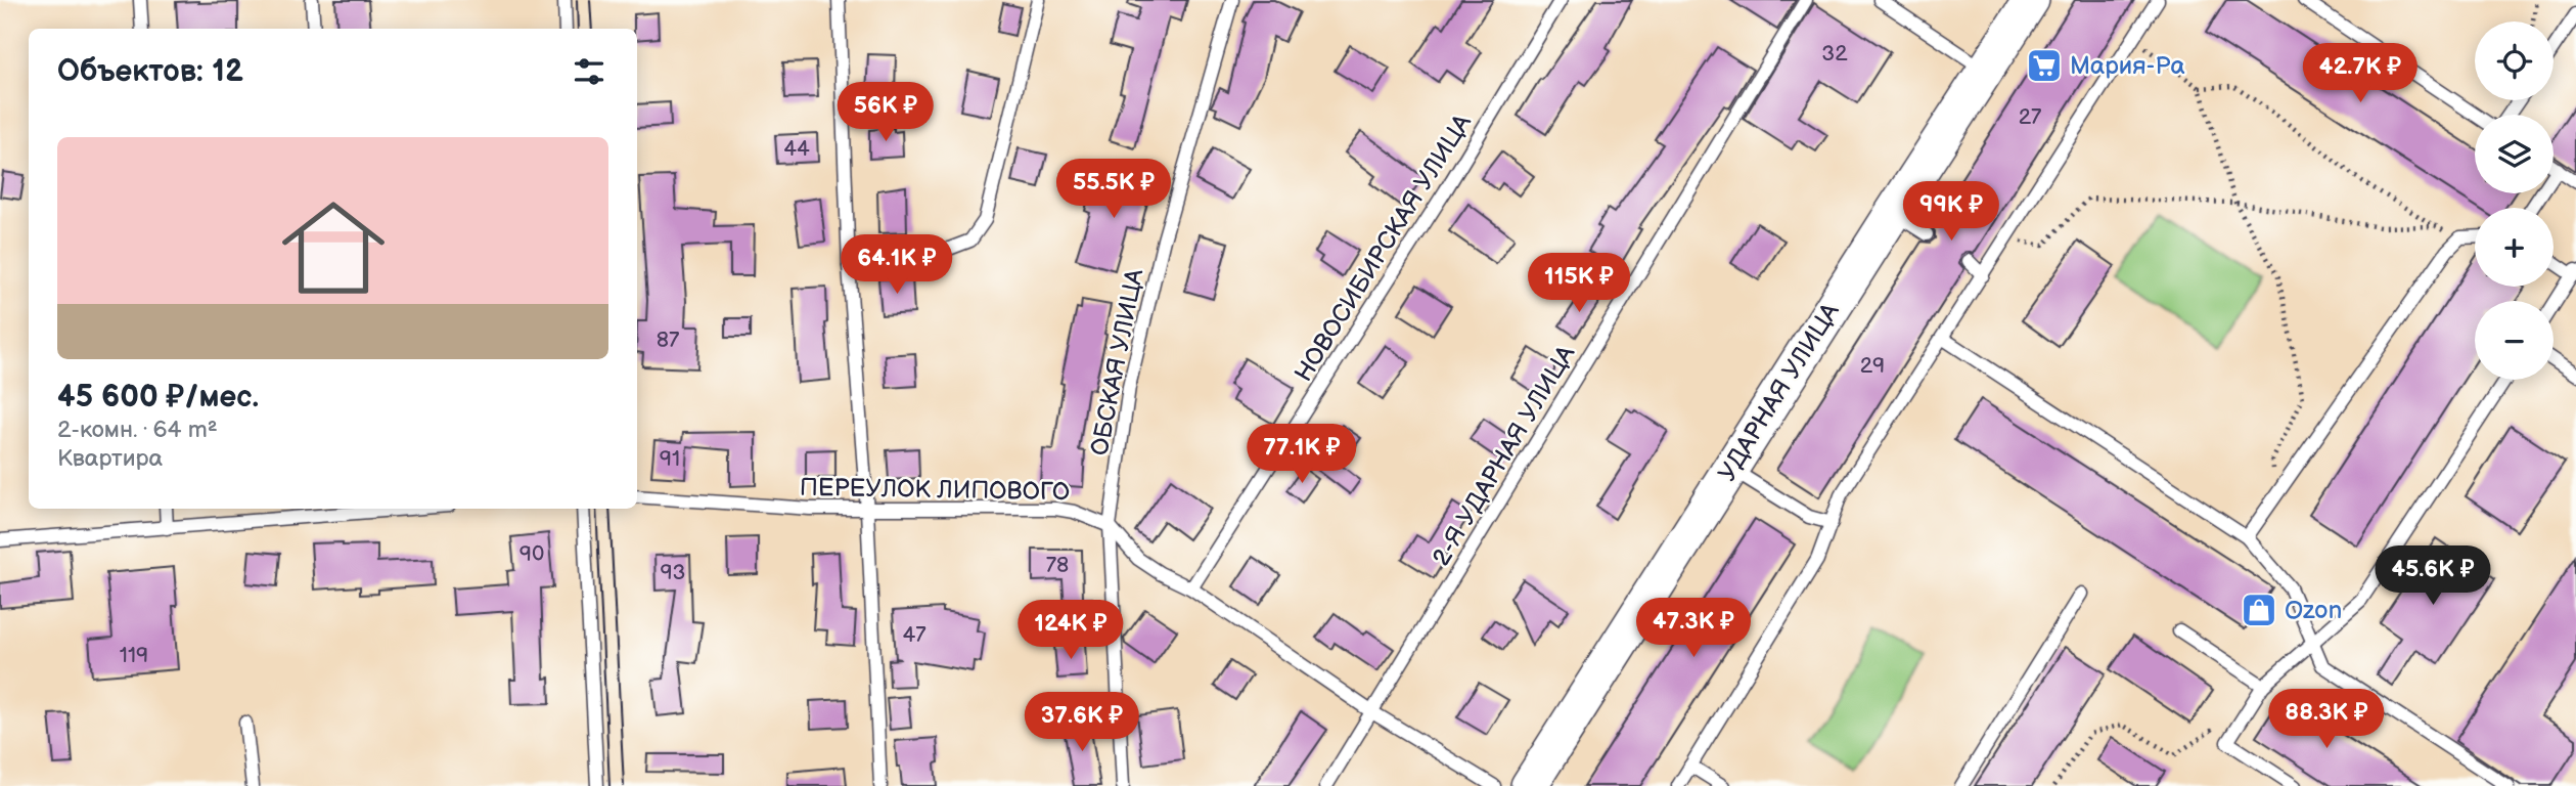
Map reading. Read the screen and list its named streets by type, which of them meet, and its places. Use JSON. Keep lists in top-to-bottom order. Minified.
{"streets":{"street":["УДАРНАЯ УЛИЦА"],"lane":["НОВОСИБИРСКАЯ УЛИЦА","ОБСКАЯ УЛИЦА","2-Я УДАРНАЯ УЛИЦА","ПЕРЕУЛОК ЛИПОВОГО"]},"crossings":[["НОВОСИБИРСКАЯ УЛИЦА","ПЕРЕУЛОК ЛИПОВОГО"],["ОБСКАЯ УЛИЦА","ПЕРЕУЛОК ЛИПОВОГО"],["2-Я УДАРНАЯ УЛИЦА","ПЕРЕУЛОК ЛИПОВОГО"]],"places":{"supermarket":["Мария-Ра"],"shop":["Ozon"]},"house_numbers":["32","27","44","87","29","91","90","78","93","47","119"],"page":{"map_buttons":["+","−"],"heading":"Объектов: 12","price":["42.7K ₽","56K ₽","55.5K ₽","99K ₽","64.1K ₽","115K ₽","77.1K ₽","45.6K ₽","47.3K ₽","124K ₽","88.3K ₽","37.6K ₽"],"list":[{"name":"45 600 ₽/мес.","note":"2-комн. · 64 m² · Квартира"}]}}
